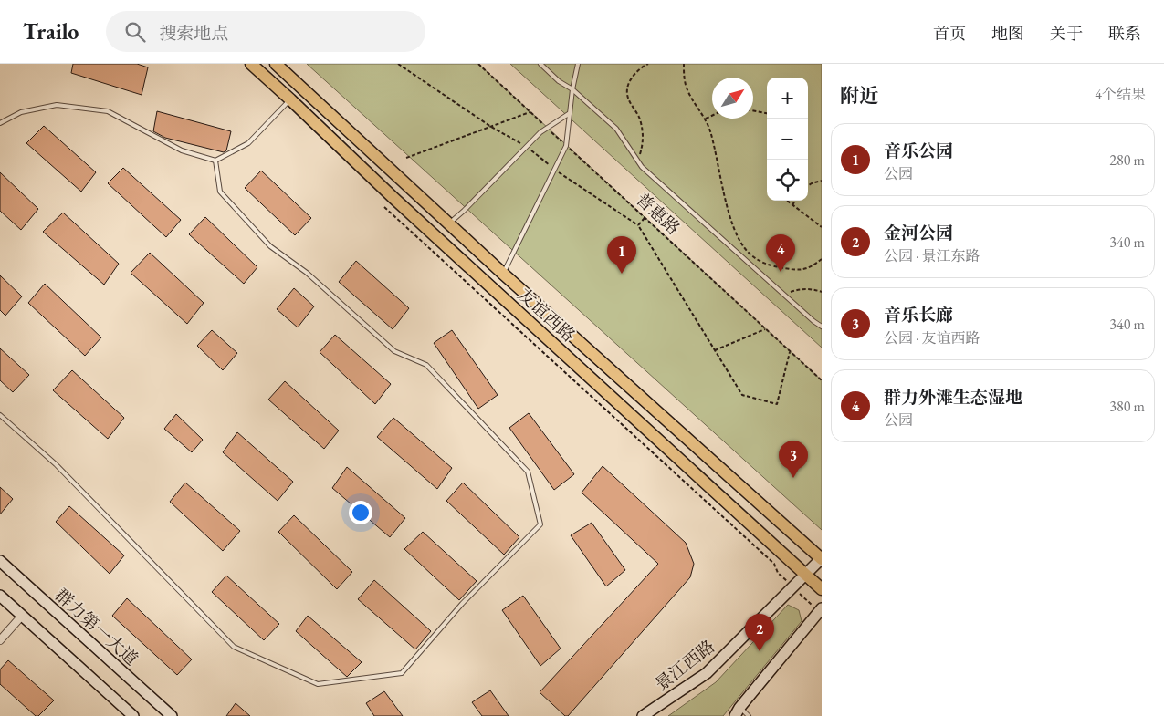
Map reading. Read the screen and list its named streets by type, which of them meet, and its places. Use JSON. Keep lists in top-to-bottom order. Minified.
{"streets":{"main road":["友谊西路","群力第一大道","景江西路"],"path":["普惠路"]},"crossings":[["友谊西路","景江西路"]],"north":"top right","page":{"header":"Trailo","search":"搜索地点","nav":["首页","地图","关于","联系"],"heading":["附近","4个结果"],"map_buttons":["+","−"],"list":[{"mark":"1","name":"音乐公园","note":"公园","value":"280 m"},{"mark":"2","name":"金河公园","note":"公园 · 景江东路","value":"340 m"},{"mark":"3","name":"音乐长廊","note":"公园 · 友谊西路","value":"340 m"},{"mark":"4","name":"群力外滩生态湿地","note":"公园","value":"380 m"}],"pins":["4","1","3","2"]}}
